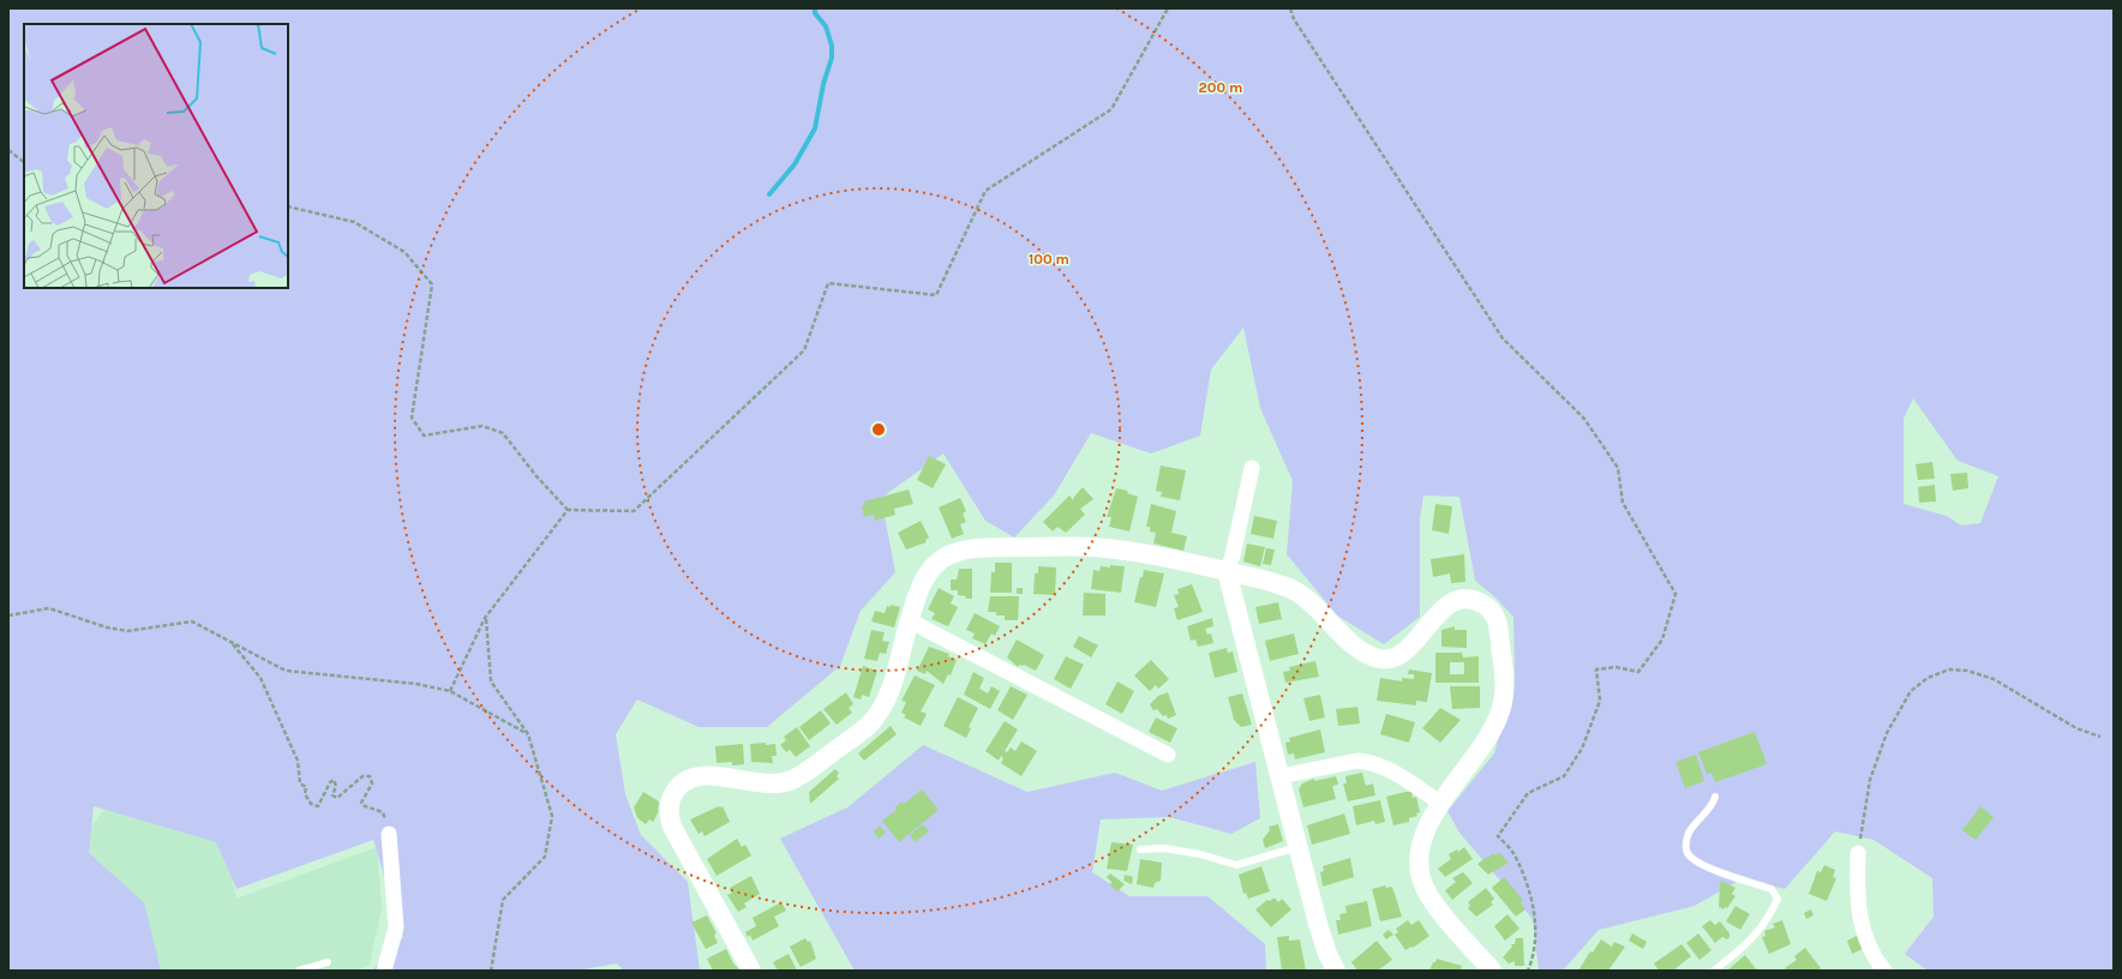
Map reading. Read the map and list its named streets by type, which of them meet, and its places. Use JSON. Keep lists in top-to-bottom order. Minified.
{"rings":["200 m","100 m"]}
